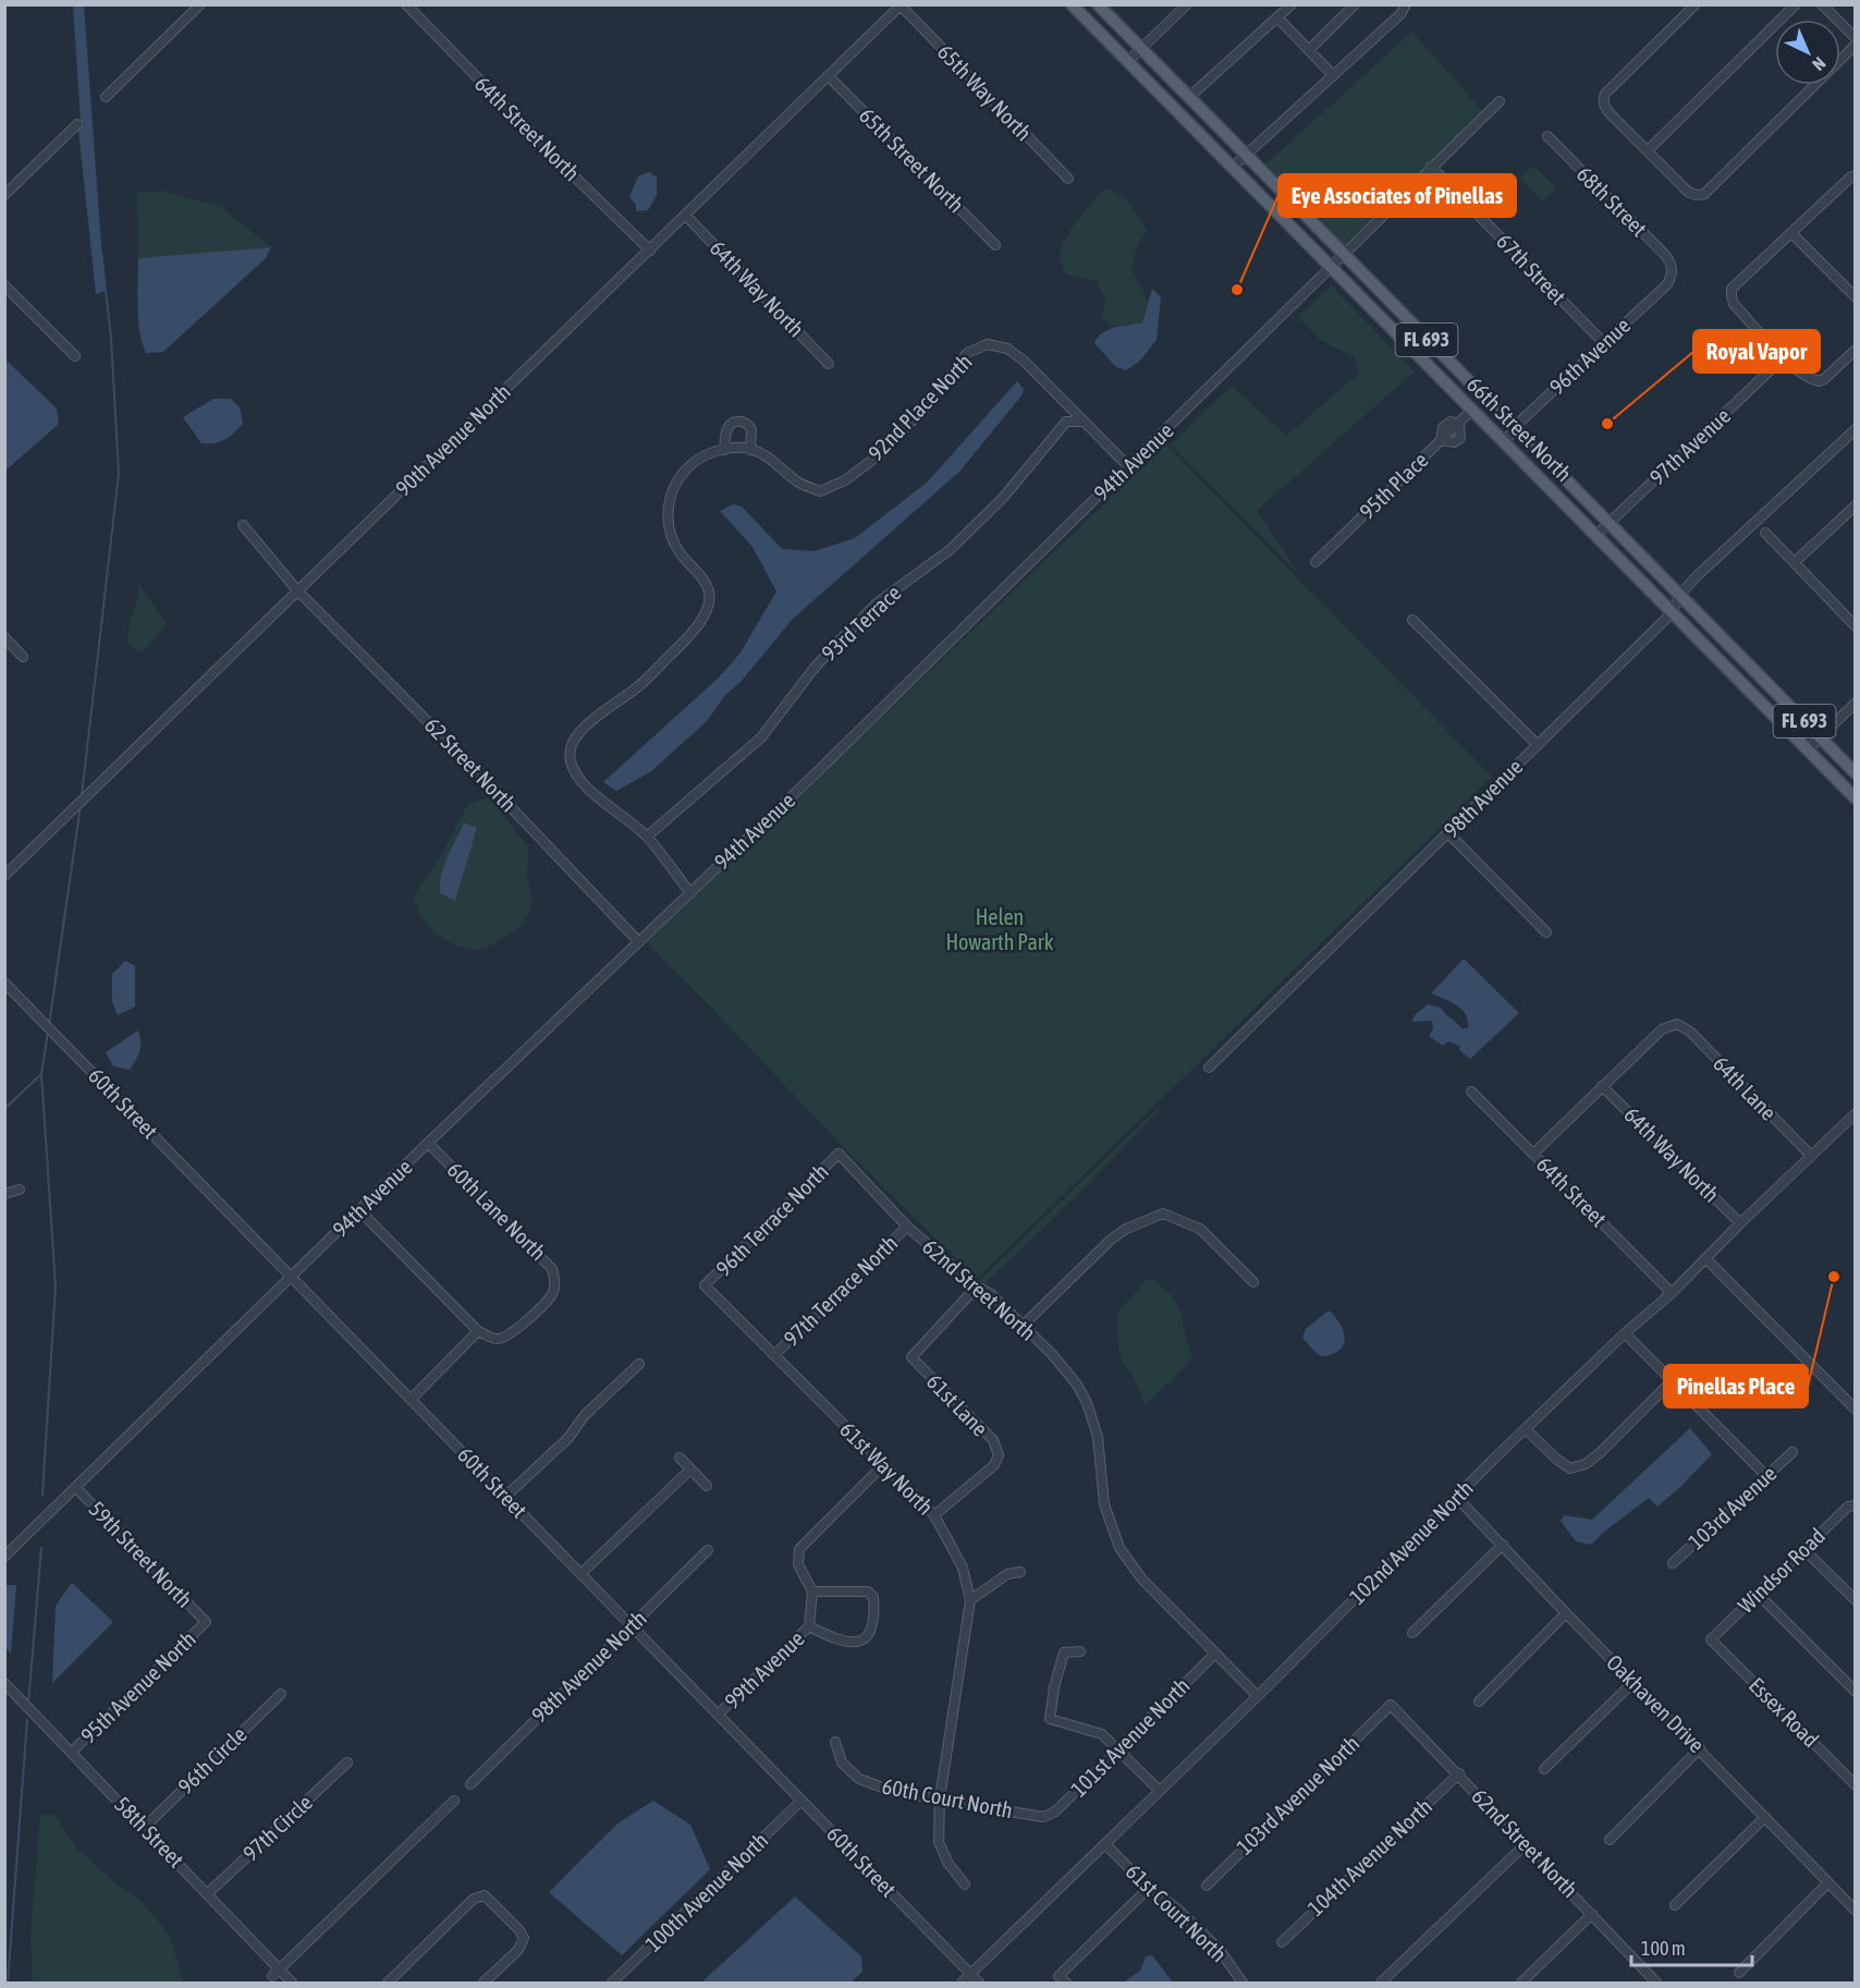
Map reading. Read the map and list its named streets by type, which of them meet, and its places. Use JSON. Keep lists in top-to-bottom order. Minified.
{"streets":{"main road":["FL 693","66th Street North"],"street":["65th Way North","64th Street North","65th Street North","68th Street","67th Street","64th Way North","96th Avenue","92nd Place North","90th Avenue North","97th Avenue","94th Avenue","95th Place","93rd Terrace","62 Street North","98th Avenue","64th Lane","60th Street","64th Street","60th Lane North","96th Terrace North","62nd Street North","97th Terrace North","61st Lane","61st Way North","103rd Avenue","102nd Avenue North","59th Street North","Windsor Road","98th Avenue North","99th Avenue","95th Avenue North","Oakhaven Drive","Essex Road","101st Avenue North","96th Circle","103rd Avenue North","60th Court North","97th Circle","58th Street","104th Avenue North","100th Avenue North","61st Court North"]},"crossings":[["65th Way North","90th Avenue North"],["64th Street North","90th Avenue North"],["65th Street North","90th Avenue North"],["68th Street","96th Avenue"],["67th Street","96th Avenue"],["67th Street","94th Avenue"],["64th Way North","90th Avenue North"],["64th Way North","64th Lane"],["64th Way North","102nd Avenue North"],["96th Avenue","66th Street North"],["92nd Place North","94th Avenue"],["92nd Place North","93rd Terrace"],["66th Street North","97th Avenue"],["66th Street North","94th Avenue"],["66th Street North","95th Place"],["66th Street North","98th Avenue"],["90th Avenue North","62 Street North"],["94th Avenue","62 Street North"],["94th Avenue","60th Street"],["94th Avenue","60th Lane North"],["94th Avenue","59th Street North"],["64th Lane","102nd Avenue North"],["60th Street","102nd Avenue North"],["60th Street","98th Avenue North"],["60th Street","99th Avenue"],["60th Street","100th Avenue North"],["64th Street","102nd Avenue North"],["96th Terrace North","62nd Street North"],["96th Terrace North","61st Way North"],["62nd Street North","97th Terrace North"],["62nd Street North","61st Lane"],["62nd Street North","102nd Avenue North"],["62nd Street North","101st Avenue North"],["62nd Street North","103rd Avenue North"],["62nd Street North","104th Avenue North"],["97th Terrace North","61st Way North"],["61st Lane","61st Way North"],["61st Way North","60th Court North"],["102nd Avenue North","Oakhaven Drive"],["102nd Avenue North","61st Court North"],["59th Street North","95th Avenue North"],["Windsor Road","Essex Road"],["95th Avenue North","58th Street"],["101st Avenue North","60th Court North"],["96th Circle","58th Street"],["97th Circle","58th Street"]],"parks":["Helen Howarth Park"],"places":["Eye Associates of Pinellas","Royal Vapor","Pinellas Place"],"scale_bar":"100 m","north":"bottom right"}
